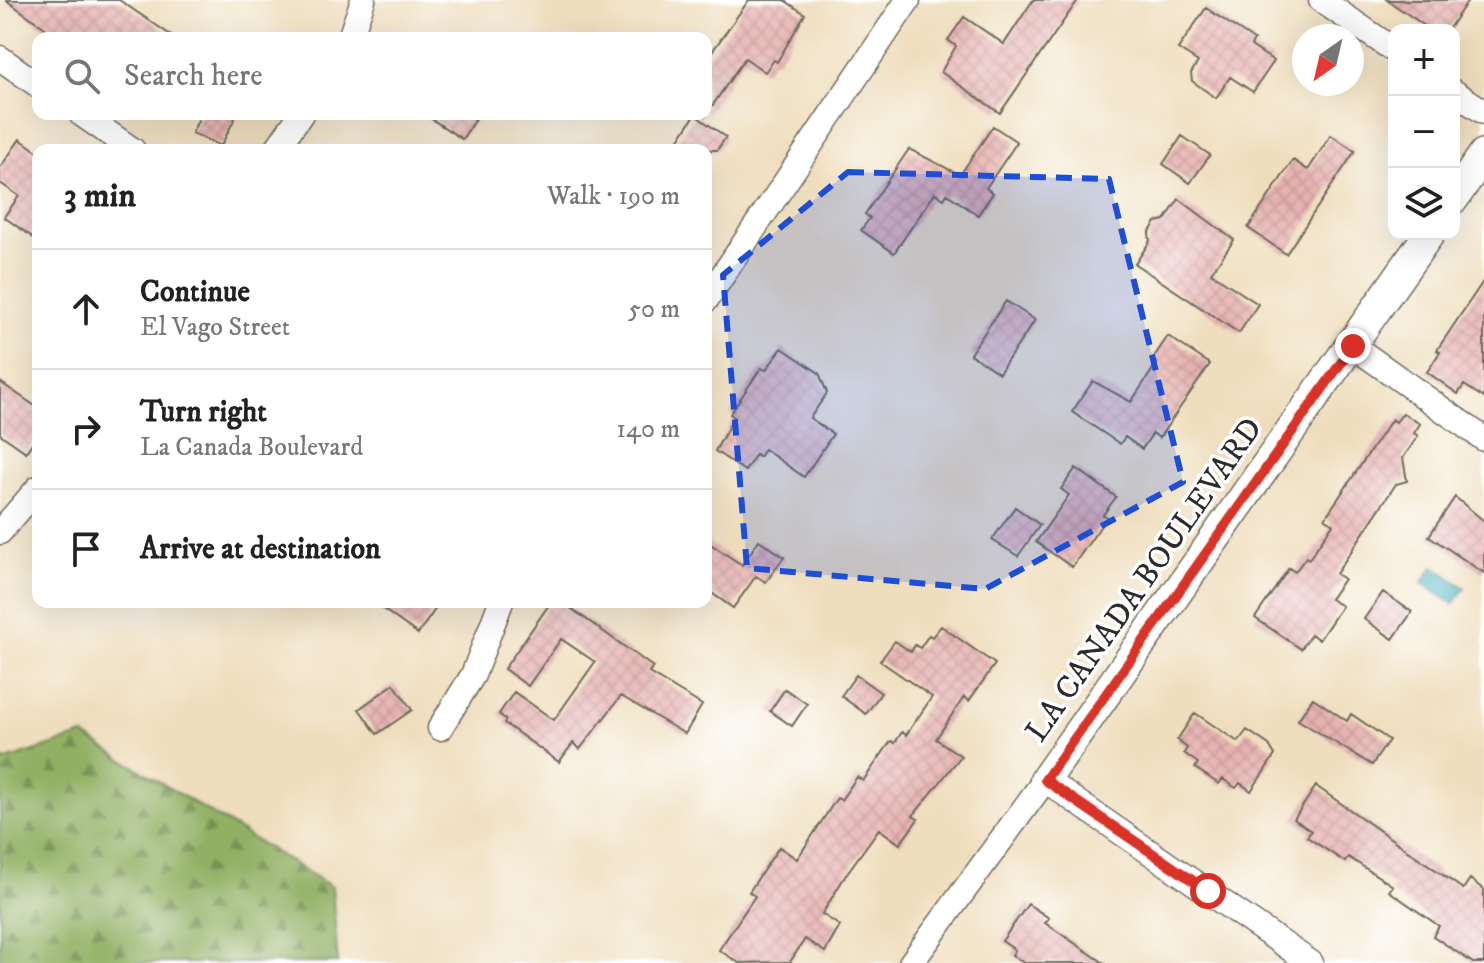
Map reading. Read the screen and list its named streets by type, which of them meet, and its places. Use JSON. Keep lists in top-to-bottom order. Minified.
{"streets":{"street":["LA CANADA BOULEVARD"]},"north":"bottom left","page":{"map_buttons":["+","−"],"search":"Search here","heading":["3 min","Walk · 190 m"],"list":[["Continue","El Vago Street","50 m"],["Turn right","La Canada Boulevard","140 m"],"Arrive at destination"]}}
